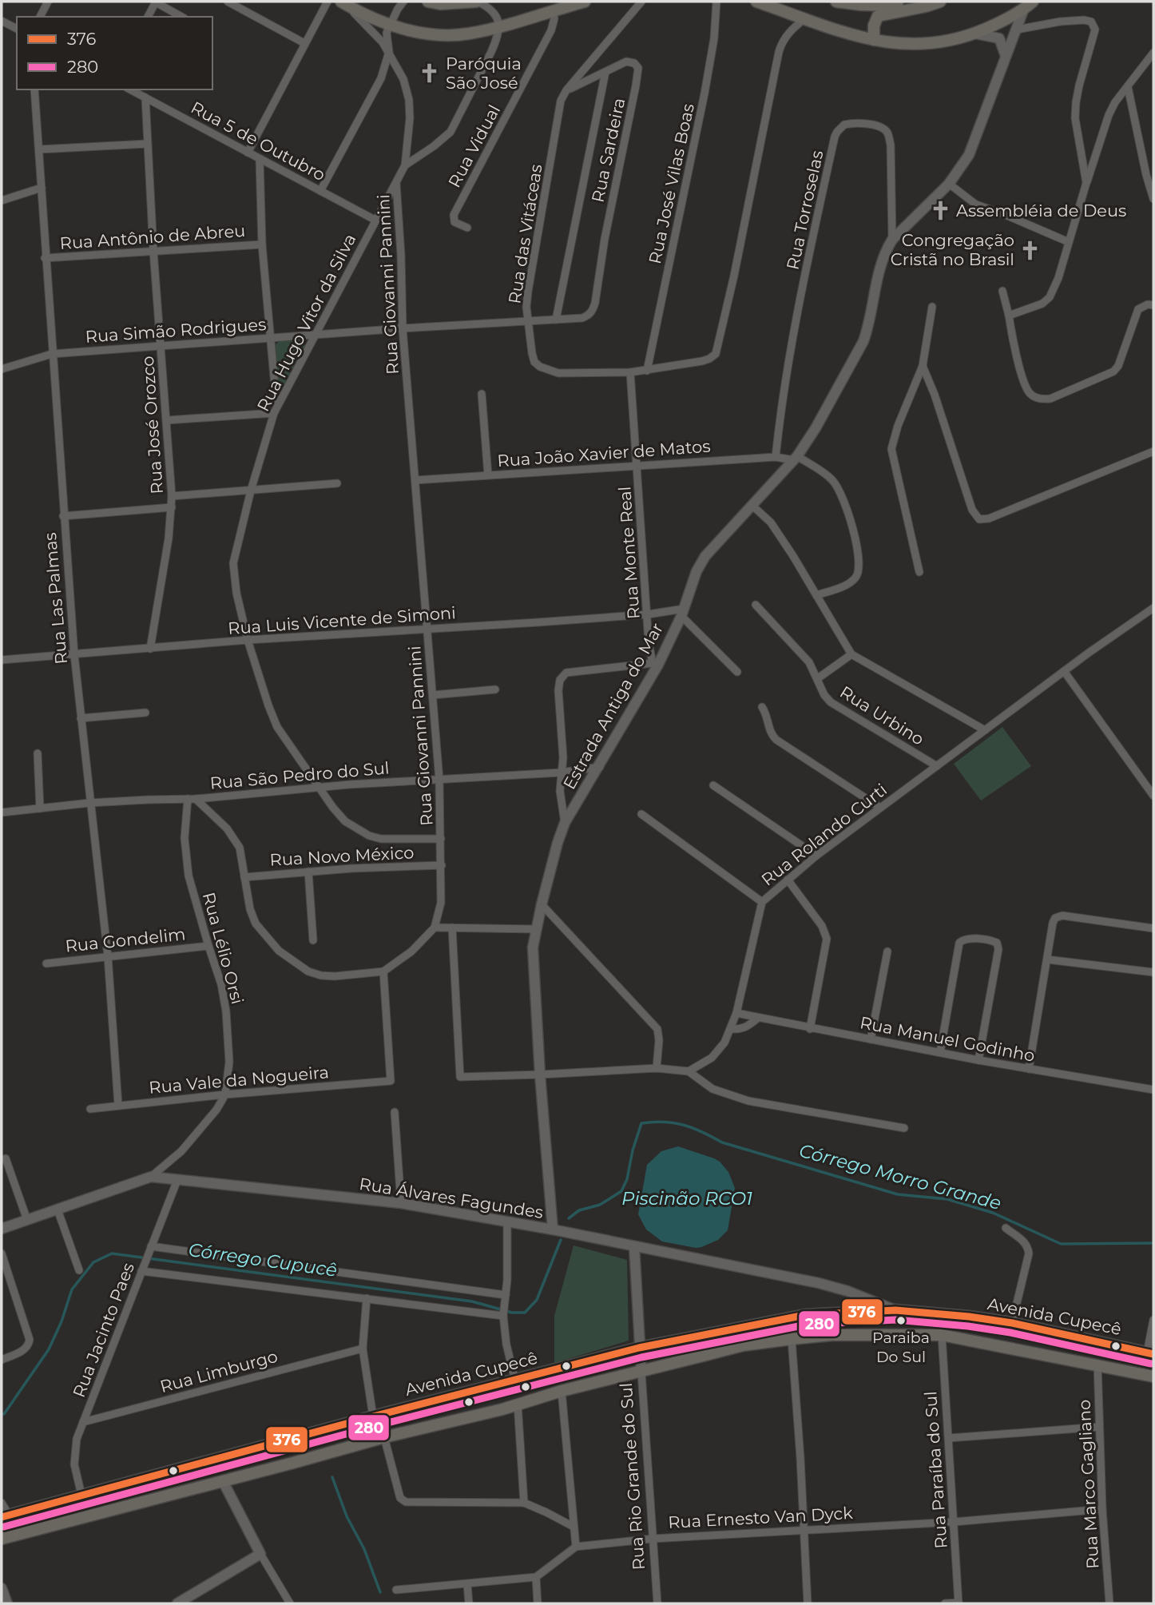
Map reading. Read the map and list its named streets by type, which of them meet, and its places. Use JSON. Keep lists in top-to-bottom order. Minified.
{"streets":{"main road":["Avenida Cupecê"],"street":["Rua 5 de Outubro","Rua Vidual","Rua Sardeira","Rua José Vilas Boas","Rua Torroselas","Rua das Vitáceas","Rua Antônio de Abreu","Rua Giovanni Pannini","Rua Hugo Vitor da Silva","Rua Simão Rodrigues","Rua José Orozco","Rua João Xavier de Matos","Rua Monte Real","Rua Las Palmas","Rua Luis Vicente de Simoni","Estrada Antiga do Mar","Rua Urbino","Rua São Pedro do Sul","Rua Rolando Curti","Rua Novo México","Rua Gondelim","Rua Lélio Orsi","Rua Manuel Godinho","Rua Vale da Nogueira","Rua Álvares Fagundes","Rua Jacinto Paes","Rua Limburgo","Rua Paraíba do Sul","Rua Rio Grande do Sul","Rua Marco Gagliano","Rua Ernesto Van Dyck"]},"crossings":[["Rua 5 de Outubro","Rua Hugo Vitor da Silva"],["Rua 5 de Outubro","Rua José Orozco"],["Rua Sardeira","Rua das Vitáceas"],["Rua Sardeira","Rua Simão Rodrigues"],["Rua José Vilas Boas","Rua das Vitáceas"],["Rua Torroselas","Rua João Xavier de Matos"],["Rua Torroselas","Estrada Antiga do Mar"],["Rua das Vitáceas","Rua Simão Rodrigues"],["Rua das Vitáceas","Rua Monte Real"],["Rua Antônio de Abreu","Rua José Orozco"],["Rua Antônio de Abreu","Rua Las Palmas"],["Rua Giovanni Pannini","Rua Hugo Vitor da Silva"],["Rua Giovanni Pannini","Rua Simão Rodrigues"],["Rua Giovanni Pannini","Rua João Xavier de Matos"],["Rua Giovanni Pannini","Rua Luis Vicente de Simoni"],["Rua Giovanni Pannini","Rua São Pedro do Sul"],["Rua Giovanni Pannini","Rua Novo México"],["Rua Hugo Vitor da Silva","Rua Simão Rodrigues"],["Rua Hugo Vitor da Silva","Rua Luis Vicente de Simoni"],["Rua Hugo Vitor da Silva","Rua São Pedro do Sul"],["Rua Simão Rodrigues","Rua José Orozco"],["Rua Simão Rodrigues","Rua Las Palmas"],["Rua José Orozco","Rua Luis Vicente de Simoni"],["Rua João Xavier de Matos","Rua Monte Real"],["Rua João Xavier de Matos","Estrada Antiga do Mar"],["Rua Monte Real","Rua Luis Vicente de Simoni"],["Rua Monte Real","Estrada Antiga do Mar"],["Rua Las Palmas","Rua Luis Vicente de Simoni"],["Rua Las Palmas","Rua São Pedro do Sul"],["Rua Las Palmas","Rua Gondelim"],["Rua Las Palmas","Rua Vale da Nogueira"],["Rua Luis Vicente de Simoni","Estrada Antiga do Mar"],["Estrada Antiga do Mar","Rua São Pedro do Sul"],["Estrada Antiga do Mar","Rua Álvares Fagundes"],["Rua Urbino","Rua Rolando Curti"],["Rua São Pedro do Sul","Rua Lélio Orsi"],["Rua Rolando Curti","Rua Manuel Godinho"],["Rua Gondelim","Rua Lélio Orsi"],["Rua Lélio Orsi","Rua Vale da Nogueira"],["Rua Lélio Orsi","Rua Álvares Fagundes"],["Rua Álvares Fagundes","Avenida Cupecê"],["Rua Álvares Fagundes","Rua Jacinto Paes"],["Rua Álvares Fagundes","Rua Rio Grande do Sul"],["Avenida Cupecê","Rua Jacinto Paes"],["Avenida Cupecê","Rua Rio Grande do Sul"],["Rua Jacinto Paes","Rua Limburgo"],["Rua Paraíba do Sul","Rua Ernesto Van Dyck"],["Rua Rio Grande do Sul","Rua Ernesto Van Dyck"],["Rua Marco Gagliano","Rua Ernesto Van Dyck"]],"water":["Córrego Morro Grande","Piscinão RCO1","Córrego Cupucê"],"places":{"church":["Paróquia São José","Assembléia de Deus","Congregação Cristã no Brasil"],"other":["Paraiba Do Sul"]},"lines":["transit line 376","transit line 280"],"legend":["376","280"]}
